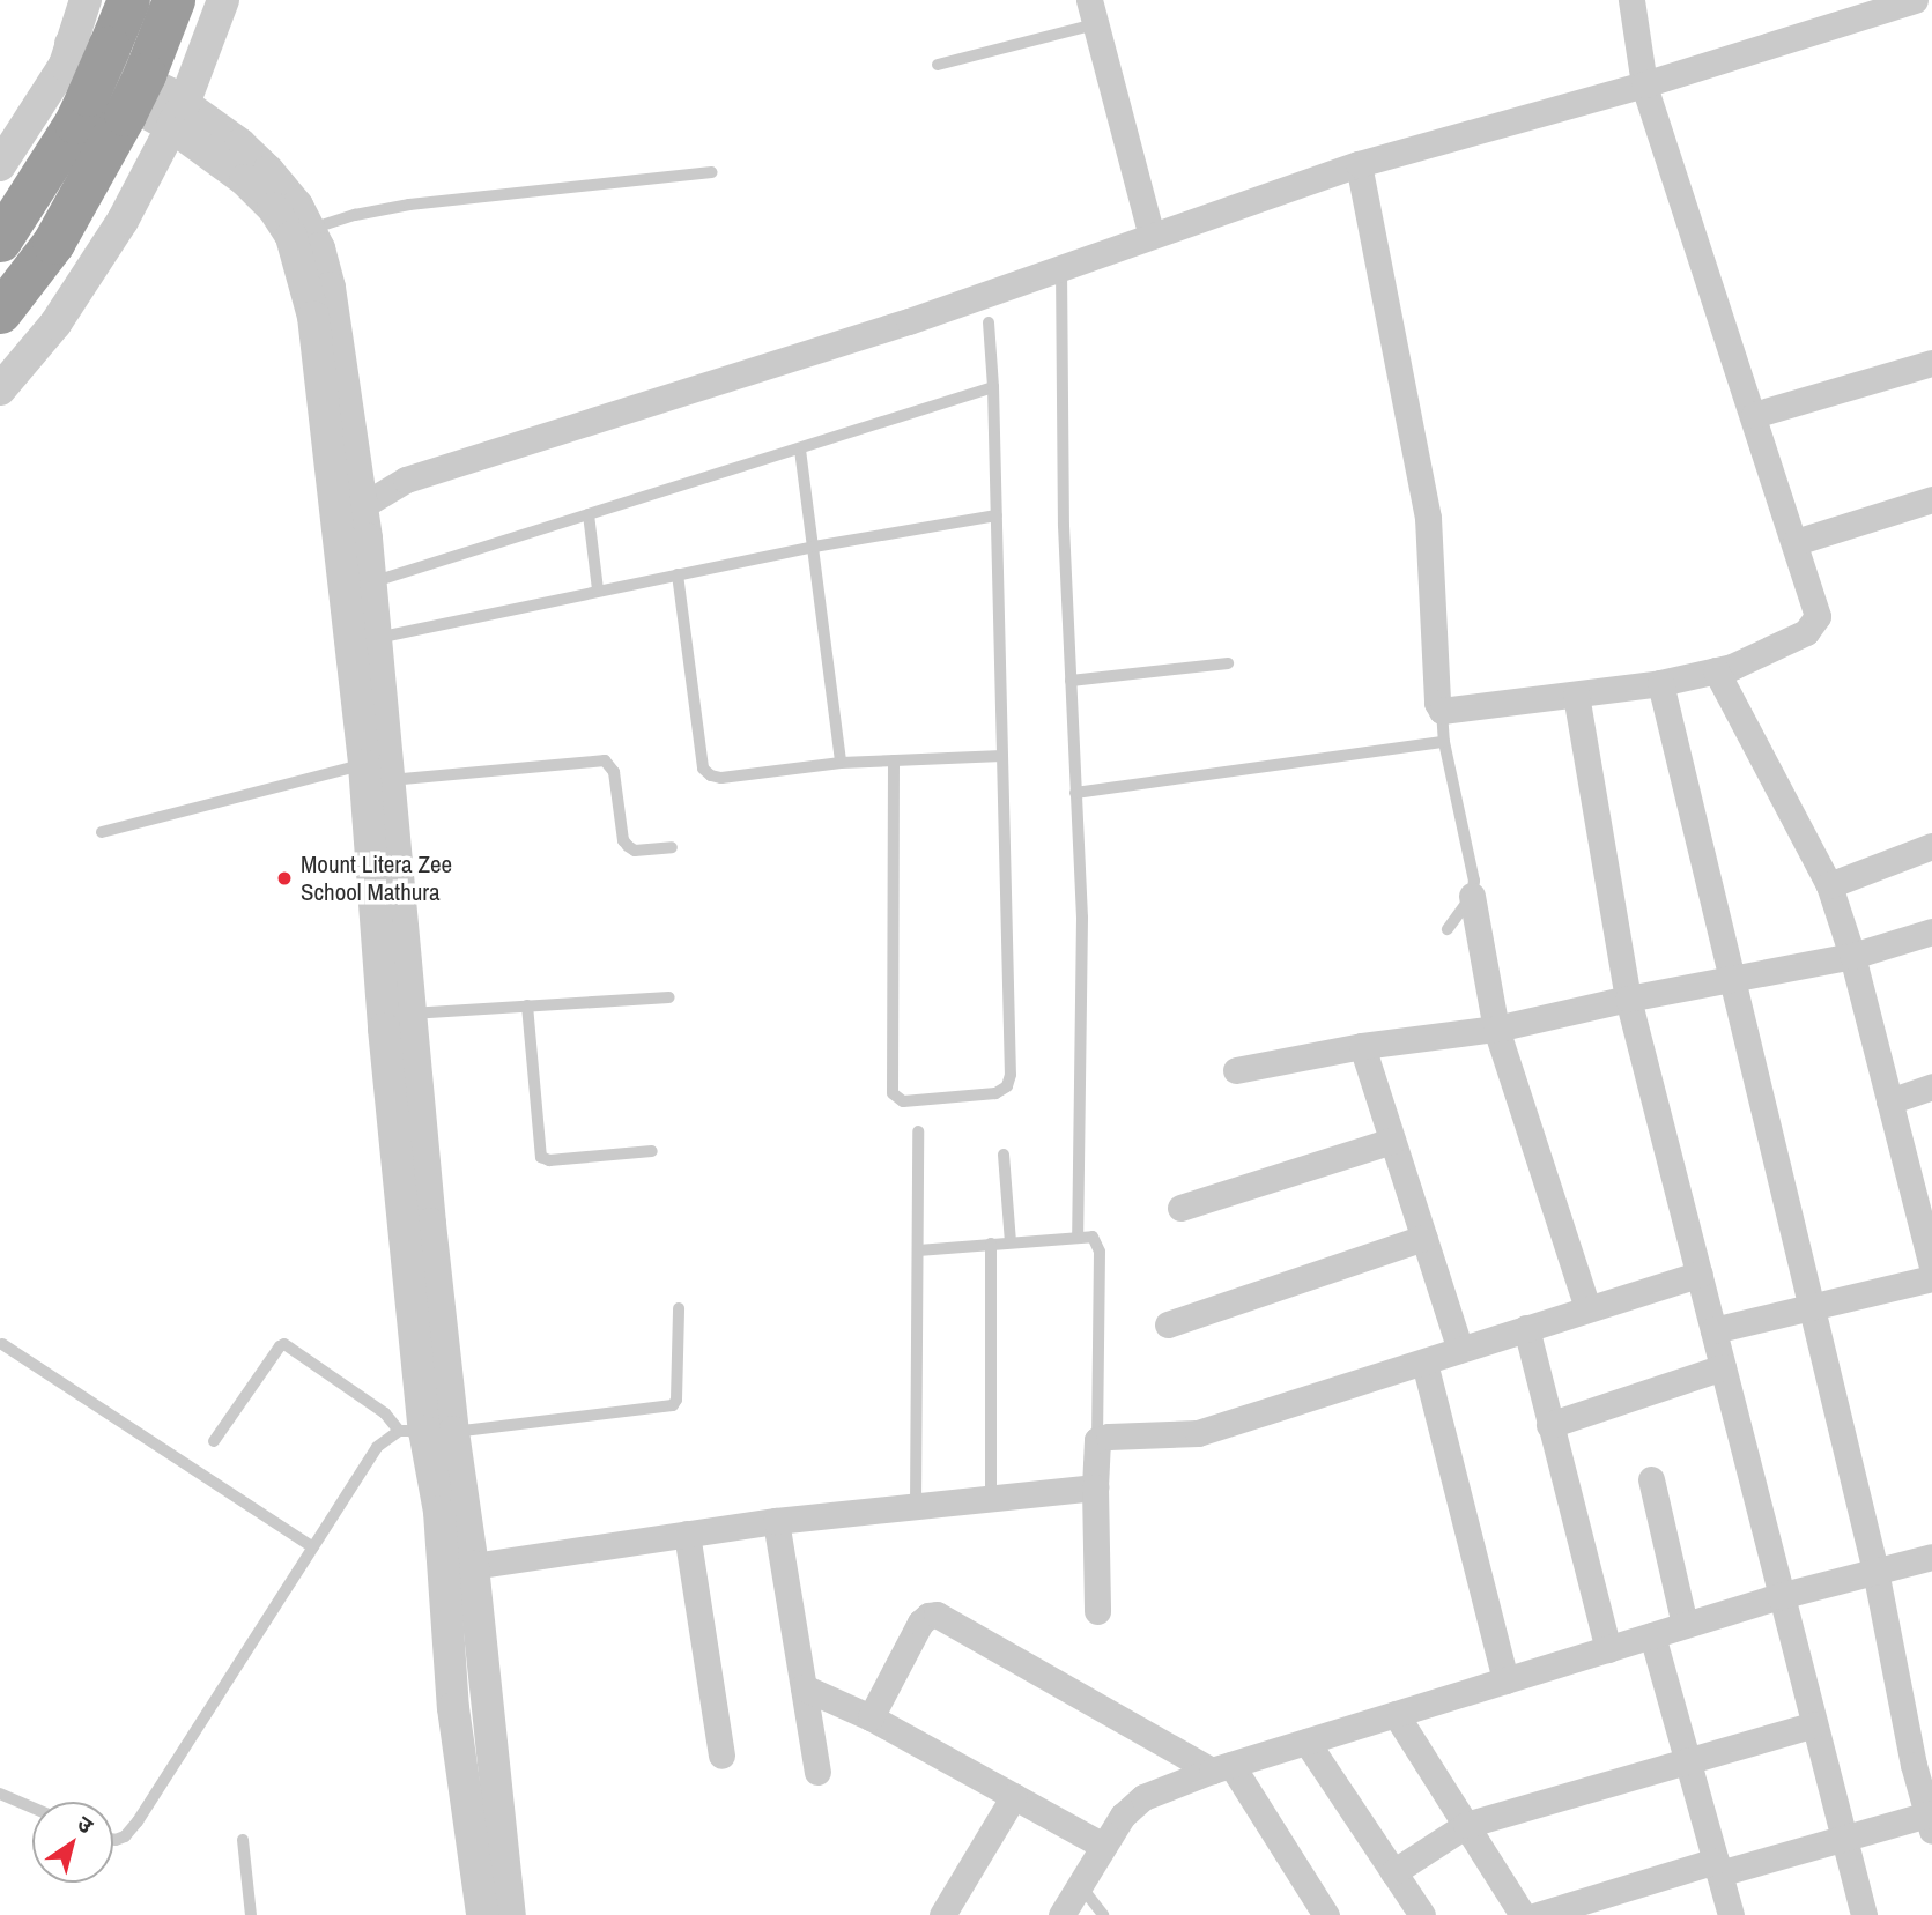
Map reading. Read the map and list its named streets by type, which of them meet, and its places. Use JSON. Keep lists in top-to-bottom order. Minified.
{"places":["Mount Litera Zee School Mathura"],"north":"top right"}
